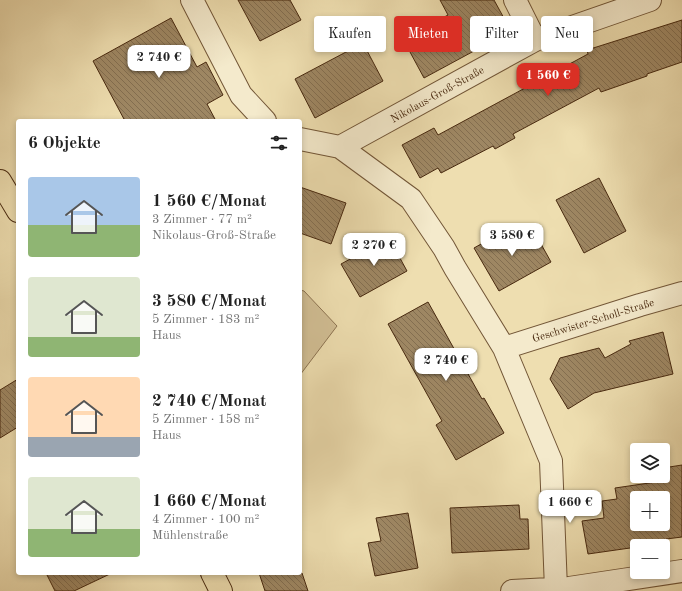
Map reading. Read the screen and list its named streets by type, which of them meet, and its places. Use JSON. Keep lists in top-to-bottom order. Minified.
{"streets":{"street":["Nikolaus-Groß-Straße","Geschwister-Scholl-Straße"]},"page":{"chip":["Kaufen","Mieten","Filter","Neu"],"price":["2 740 €","1 560 €","3 580 €","2 270 €","2 740 €","1 660 €"],"heading":"6 Objekte","list":[{"name":"1 560 €/Monat","note":"3 Zimmer · 77 m² · Nikolaus-Groß-Straße"},{"name":"3 580 €/Monat","note":"5 Zimmer · 183 m² · Haus"},{"name":"2 740 €/Monat","note":"5 Zimmer · 158 m² · Haus"},{"name":"1 660 €/Monat","note":"4 Zimmer · 100 m² · Mühlenstraße"}],"map_buttons":["+","−"]}}
